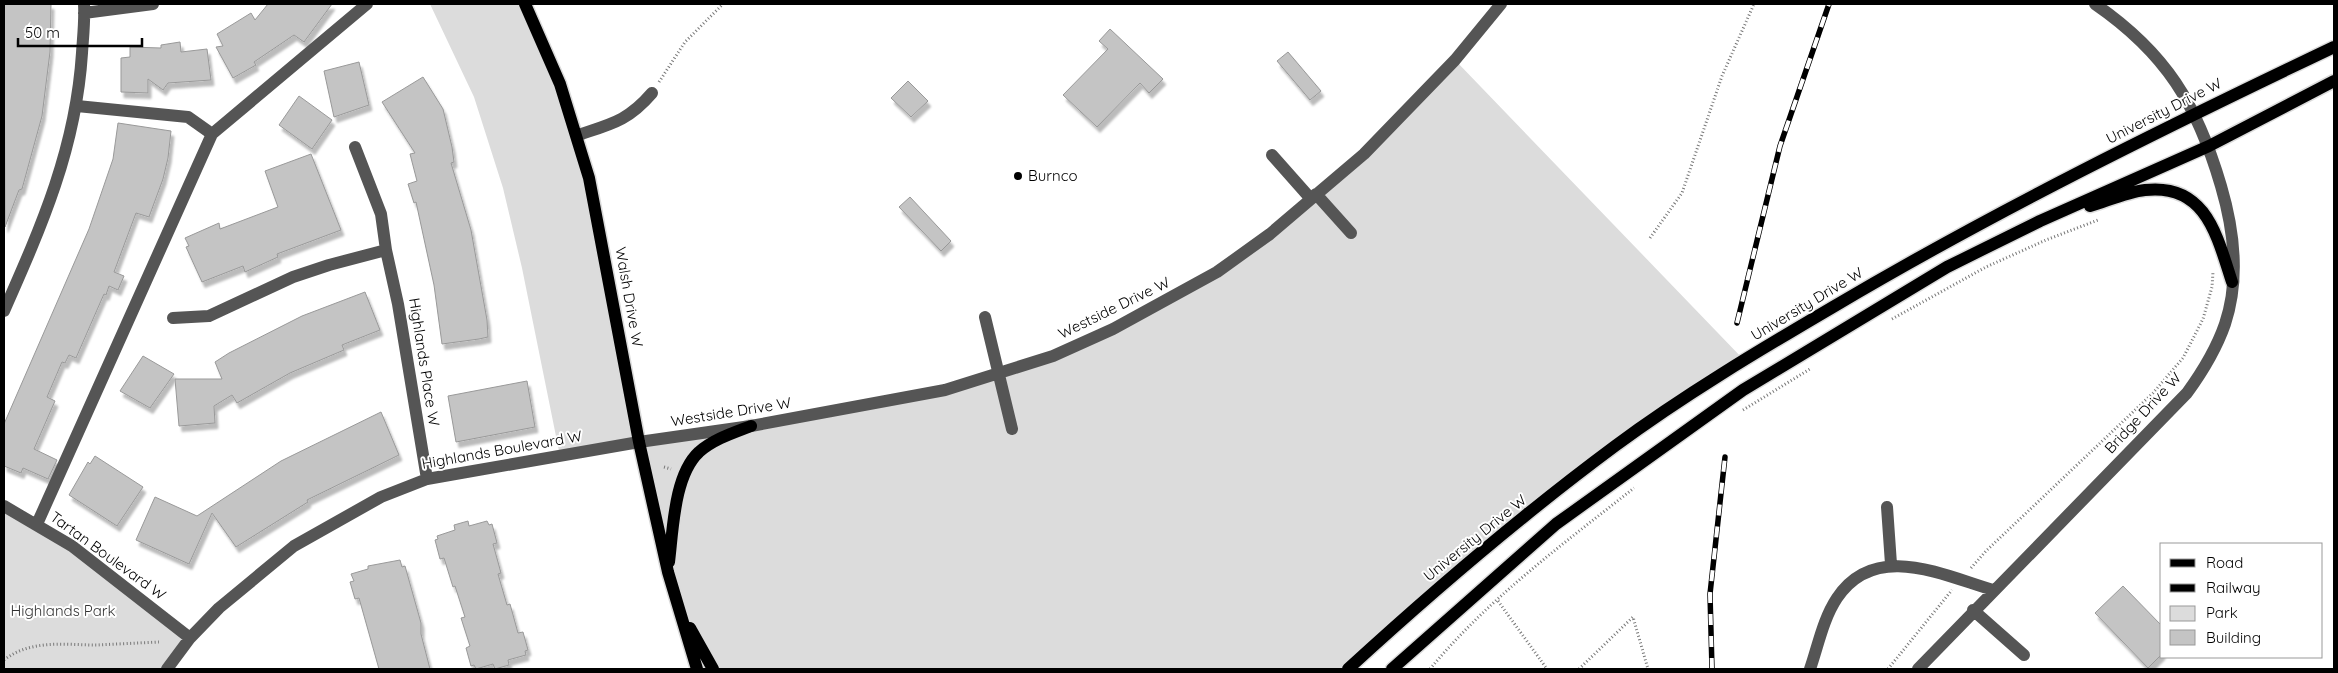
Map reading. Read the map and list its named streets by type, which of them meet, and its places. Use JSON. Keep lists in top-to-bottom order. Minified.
{"streets":{"main road":["University Drive W","Walsh Drive W"],"street":["Westside Drive W","Highlands Place W","Bridge Drive W","Highlands Boulevard W","Tartan Boulevard W"]},"crossings":[["University Drive W","Bridge Drive W"],["Walsh Drive W","Westside Drive W"],["Walsh Drive W","Highlands Boulevard W"],["Westside Drive W","Highlands Boulevard W"],["Highlands Place W","Highlands Boulevard W"],["Highlands Boulevard W","Tartan Boulevard W"]],"parks":["Highlands Park"],"places":["Burnco"],"legend":["Road","Railway","Park","Building"],"scale_bar":"50 m"}
